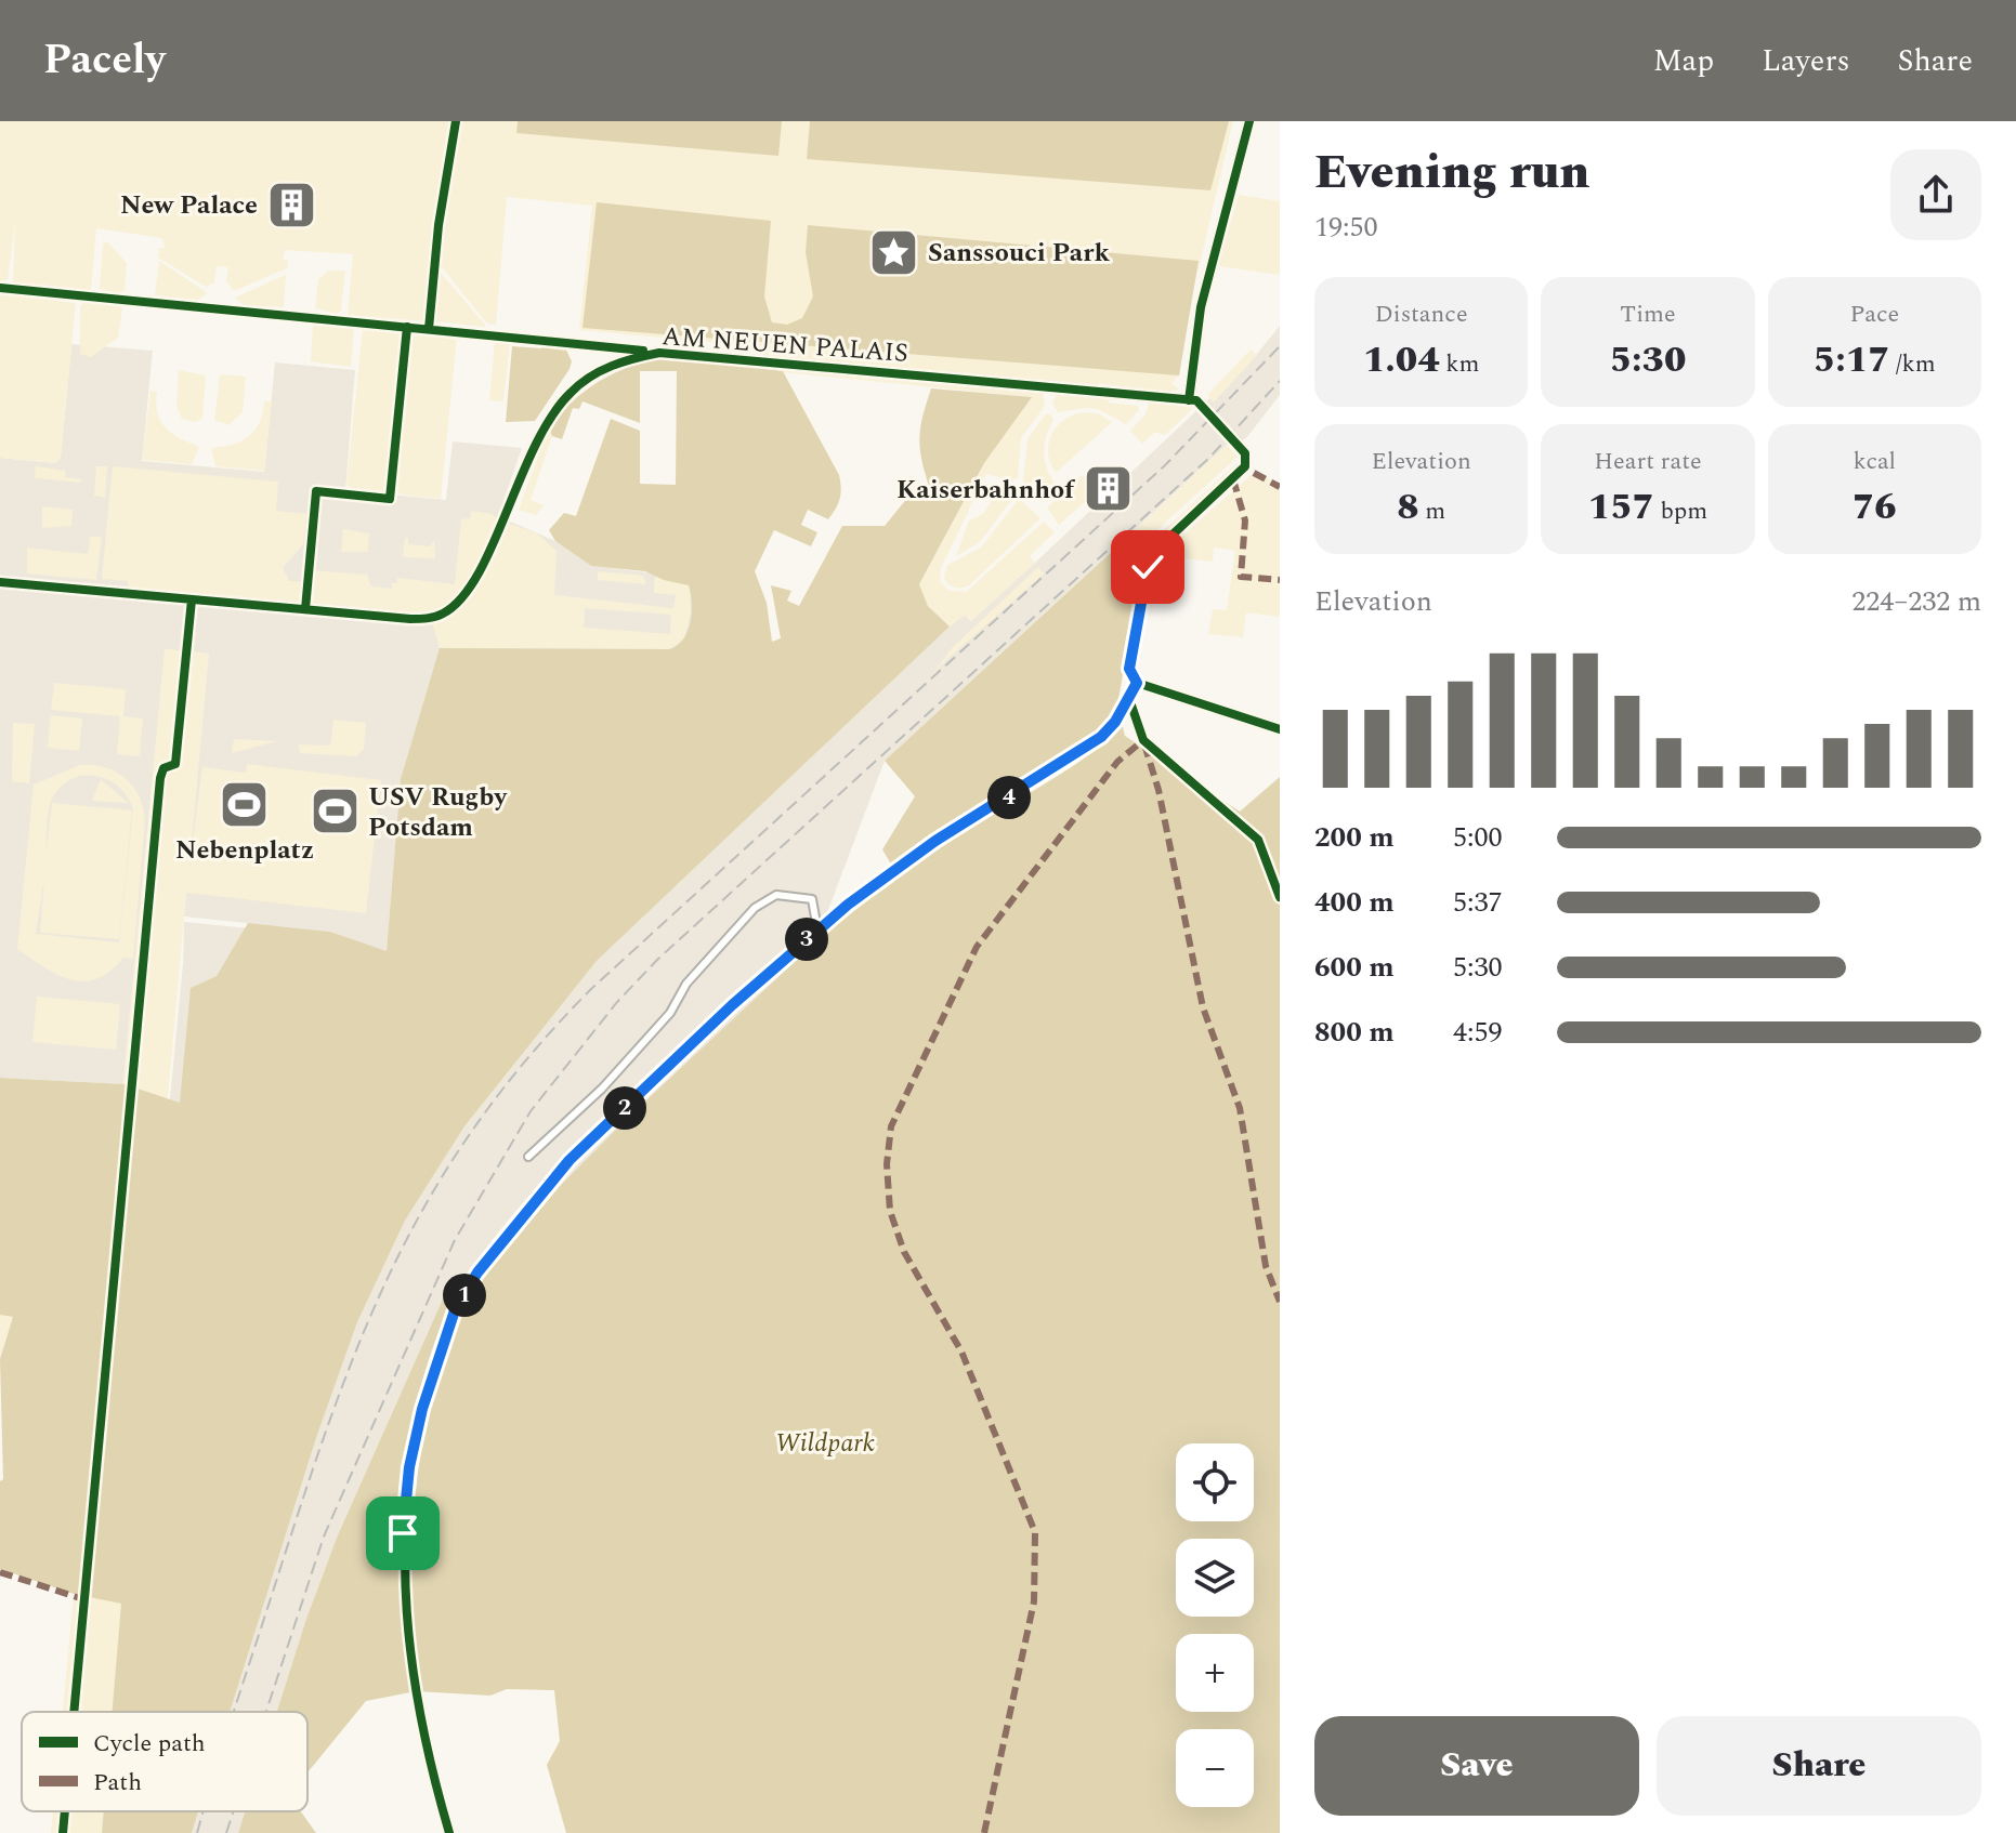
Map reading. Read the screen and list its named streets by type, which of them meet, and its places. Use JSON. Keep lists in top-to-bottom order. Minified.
{"streets":{"street":["AM NEUEN PALAIS"]},"parks":["Wildpark"],"places":{"building":["New Palace","Kaiserbahnhof"],"place":["Sanssouci Park"],"sports":["Nebenplatz","USV Rugby Potsdam"]},"legend":["Cycle path","Path"],"page":{"header":"Pacely","nav":["Map","Layers","Share"],"heading":["Evening run","19:50"],"stats":[["Distance","1.04 km"],["Time","5:30"],["Pace","5:17 /km"],["Elevation","8 m"],["Heart rate","157 bpm"],["kcal","76"]],"chart":["Elevation","224–232 m"],"pins":["4","3","2","1"],"list":[{"name":"200 m","note":"5:00"},{"name":"400 m","note":"5:37"},{"name":"600 m","note":"5:30"},{"name":"800 m","note":"4:59"}],"map_buttons":["+","−"],"buttons":["Save","Share"]}}
